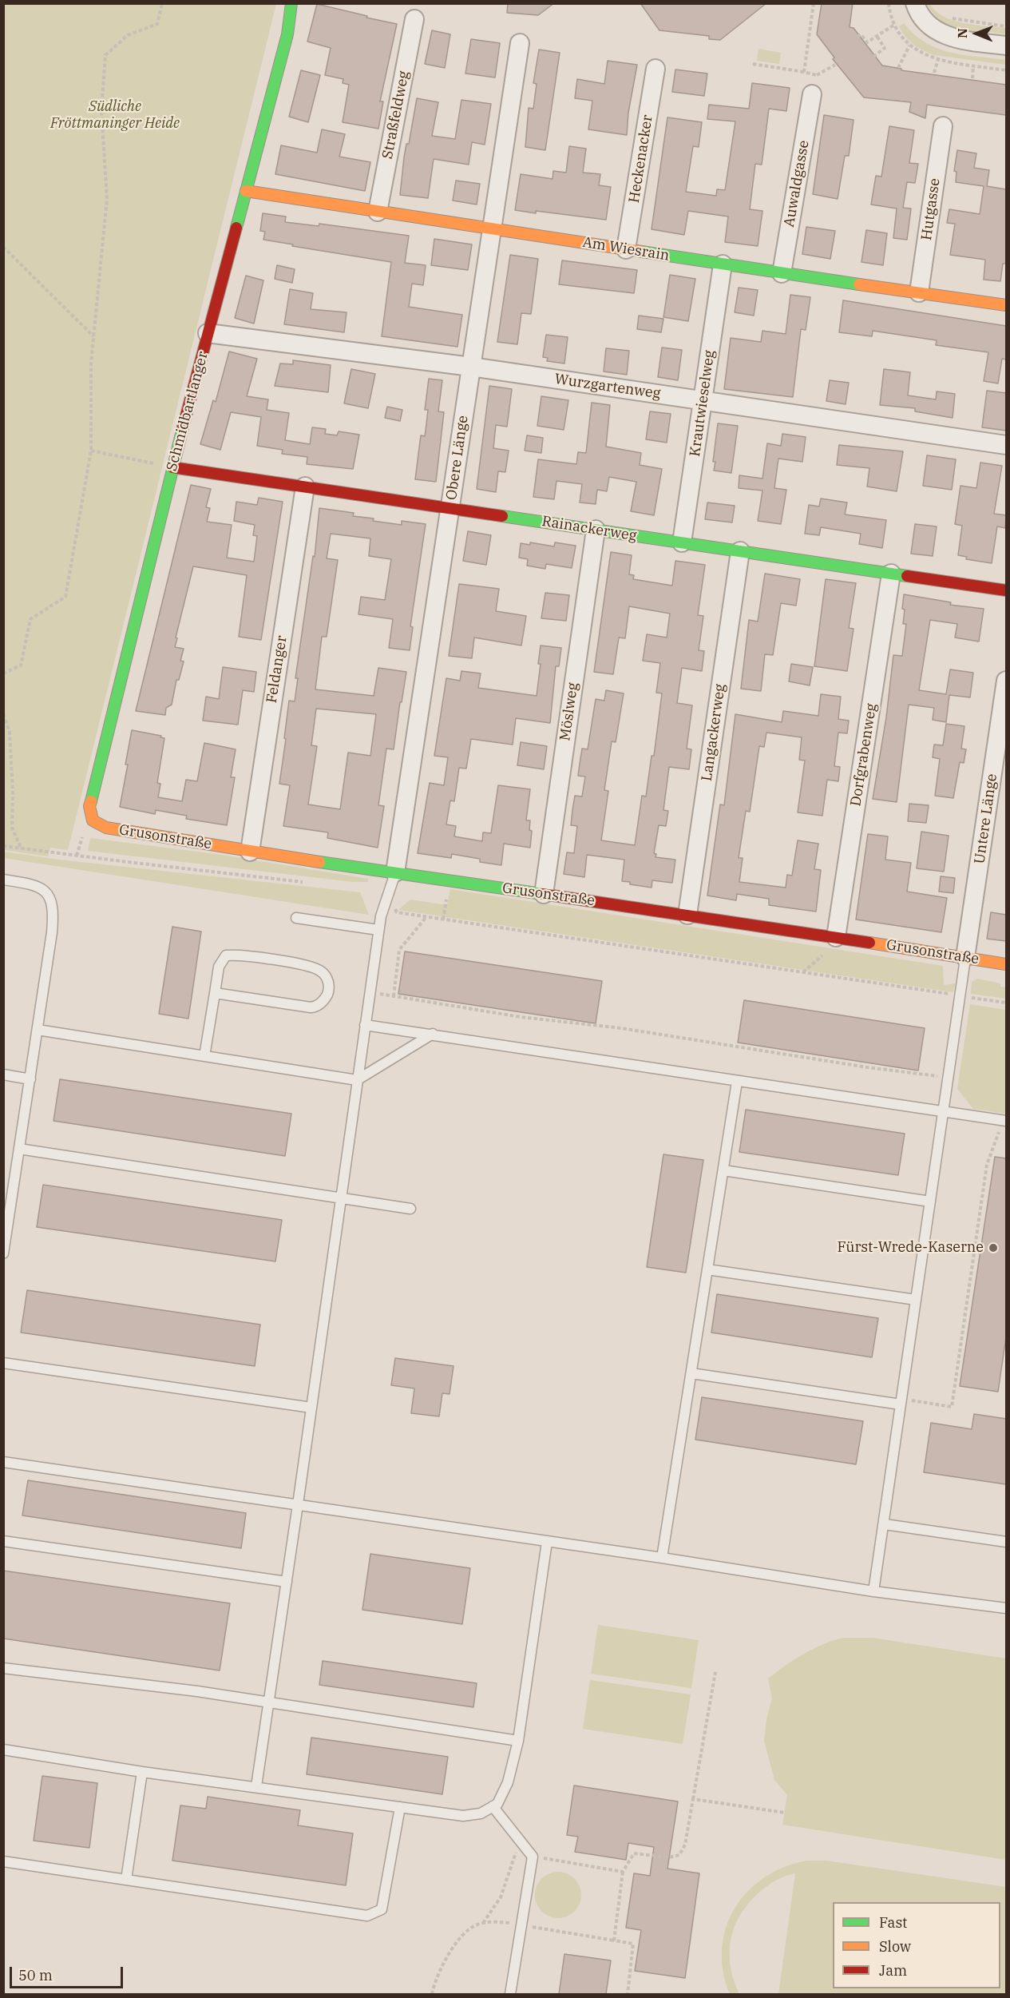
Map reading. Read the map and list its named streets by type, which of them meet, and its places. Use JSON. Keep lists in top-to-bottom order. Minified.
{"streets":{"street":["Straßfeldweg","Heckenacker","Auwaldgasse","Hutgasse","Am Wiesrain","Wurzgartenweg","Krautwieselweg","Schmidbartlanger","Obere Länge","Rainackerweg","Feldanger","Möslweg","Langackerweg","Dorfgrabenweg","Untere Länge","Grusonstraße"]},"crossings":[["Straßfeldweg","Am Wiesrain"],["Heckenacker","Am Wiesrain"],["Auwaldgasse","Am Wiesrain"],["Hutgasse","Am Wiesrain"],["Am Wiesrain","Krautwieselweg"],["Am Wiesrain","Schmidbartlanger"],["Am Wiesrain","Obere Länge"],["Wurzgartenweg","Krautwieselweg"],["Wurzgartenweg","Schmidbartlanger"],["Wurzgartenweg","Obere Länge"],["Krautwieselweg","Rainackerweg"],["Schmidbartlanger","Rainackerweg"],["Schmidbartlanger","Grusonstraße"],["Obere Länge","Rainackerweg"],["Obere Länge","Grusonstraße"],["Rainackerweg","Feldanger"],["Rainackerweg","Möslweg"],["Rainackerweg","Langackerweg"],["Rainackerweg","Dorfgrabenweg"],["Feldanger","Grusonstraße"],["Möslweg","Grusonstraße"],["Langackerweg","Grusonstraße"],["Dorfgrabenweg","Grusonstraße"],["Untere Länge","Grusonstraße"]],"parks":["Südliche Fröttmaninger Heide"],"places":["Fürst-Wrede-Kaserne"],"legend":["Fast","Slow","Jam"],"scale_bar":"50 m","north":"left"}
